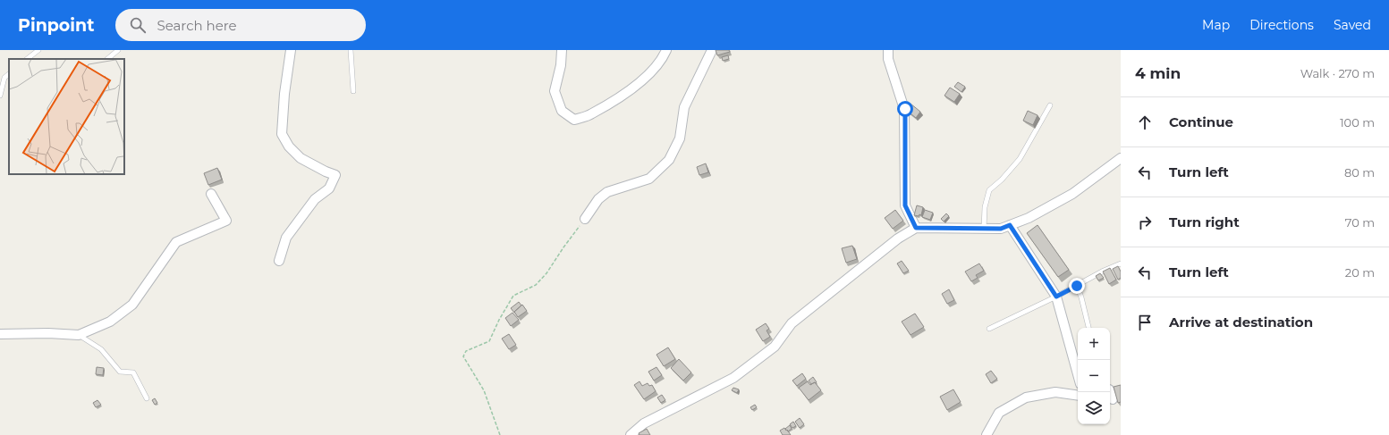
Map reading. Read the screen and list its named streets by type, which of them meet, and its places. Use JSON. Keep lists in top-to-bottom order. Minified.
{"page":{"header":"Pinpoint","search":"Search here","nav":["Map","Directions","Saved"],"heading":["4 min","Walk · 270 m"],"list":[["Continue","100 m"],["Turn left","80 m"],["Turn right","70 m"],["Turn left","20 m"],"Arrive at destination"],"map_buttons":["+","−"]}}
